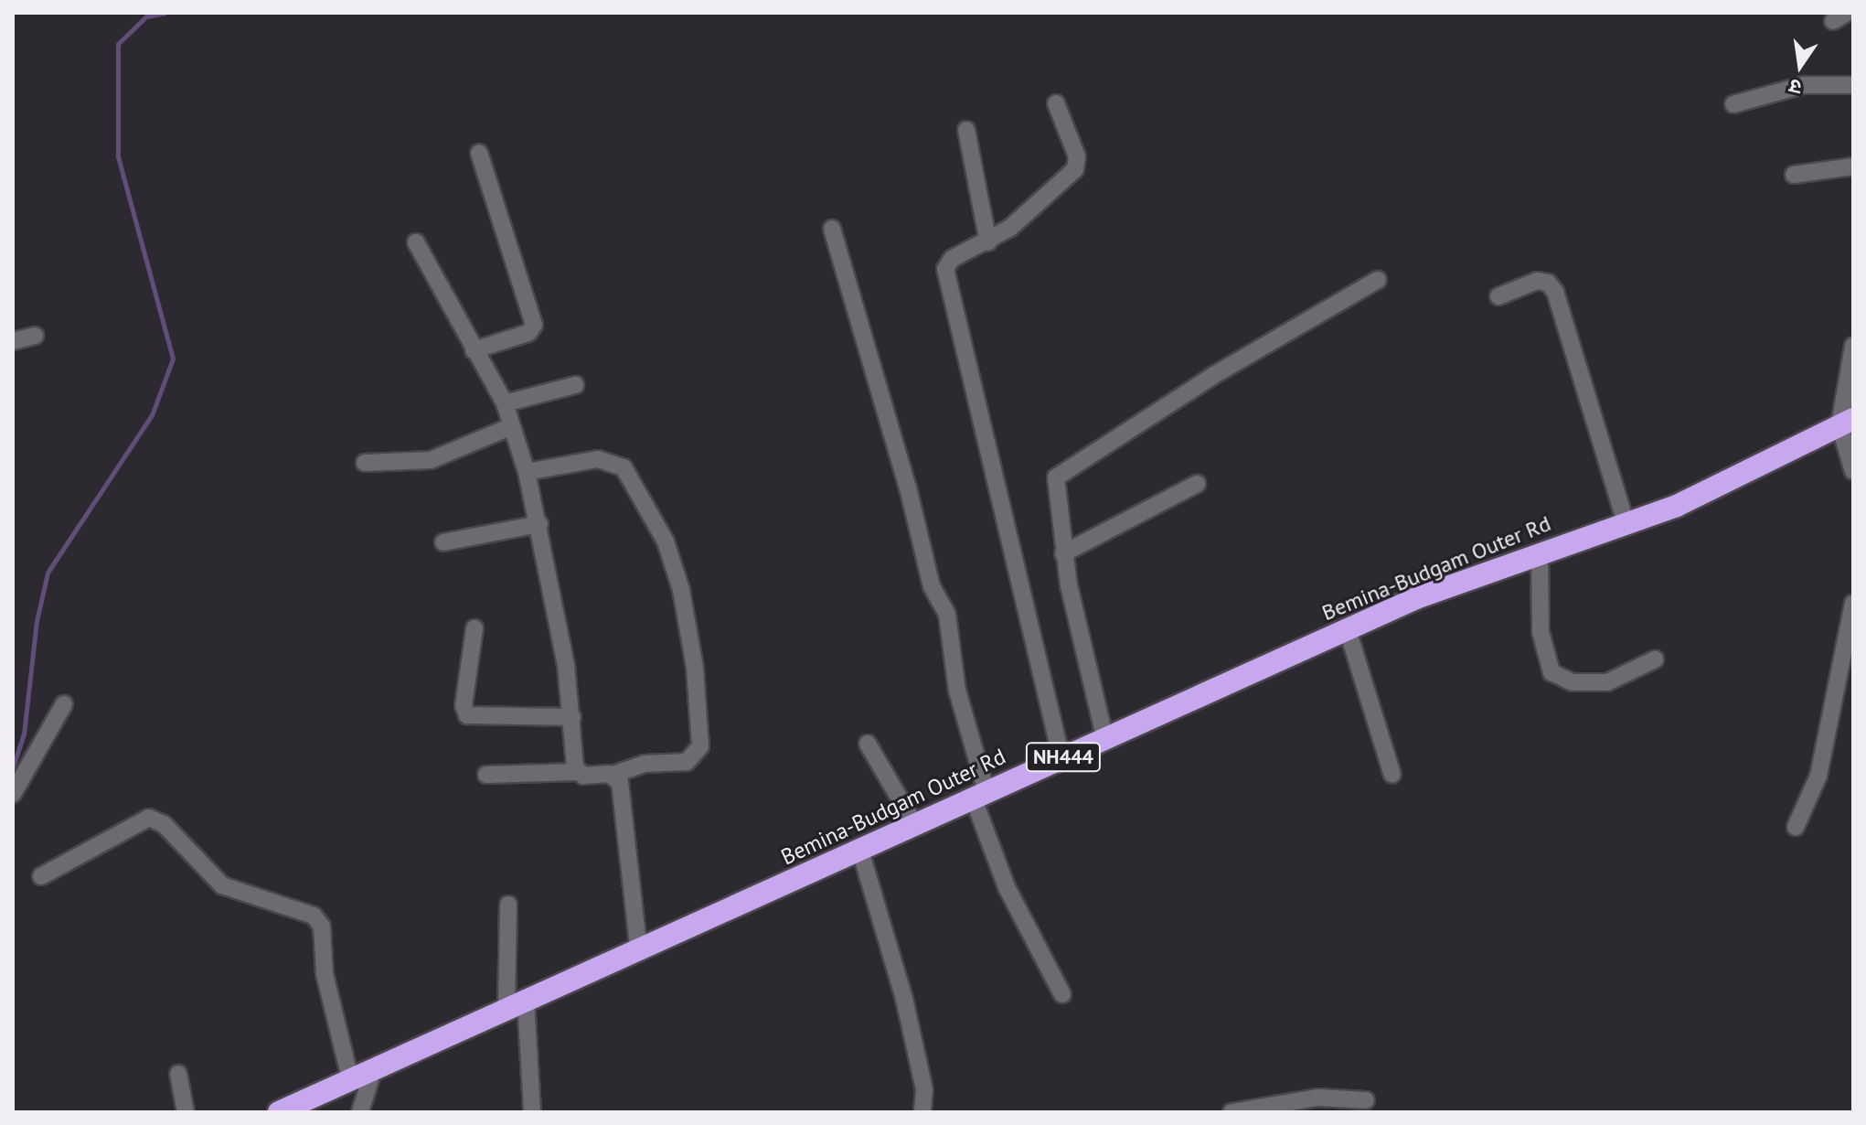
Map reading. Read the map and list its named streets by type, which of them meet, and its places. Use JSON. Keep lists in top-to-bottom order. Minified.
{"streets":{"highway":["Bemina-Budgam Outer Rd","NH444"]},"north":"bottom"}
